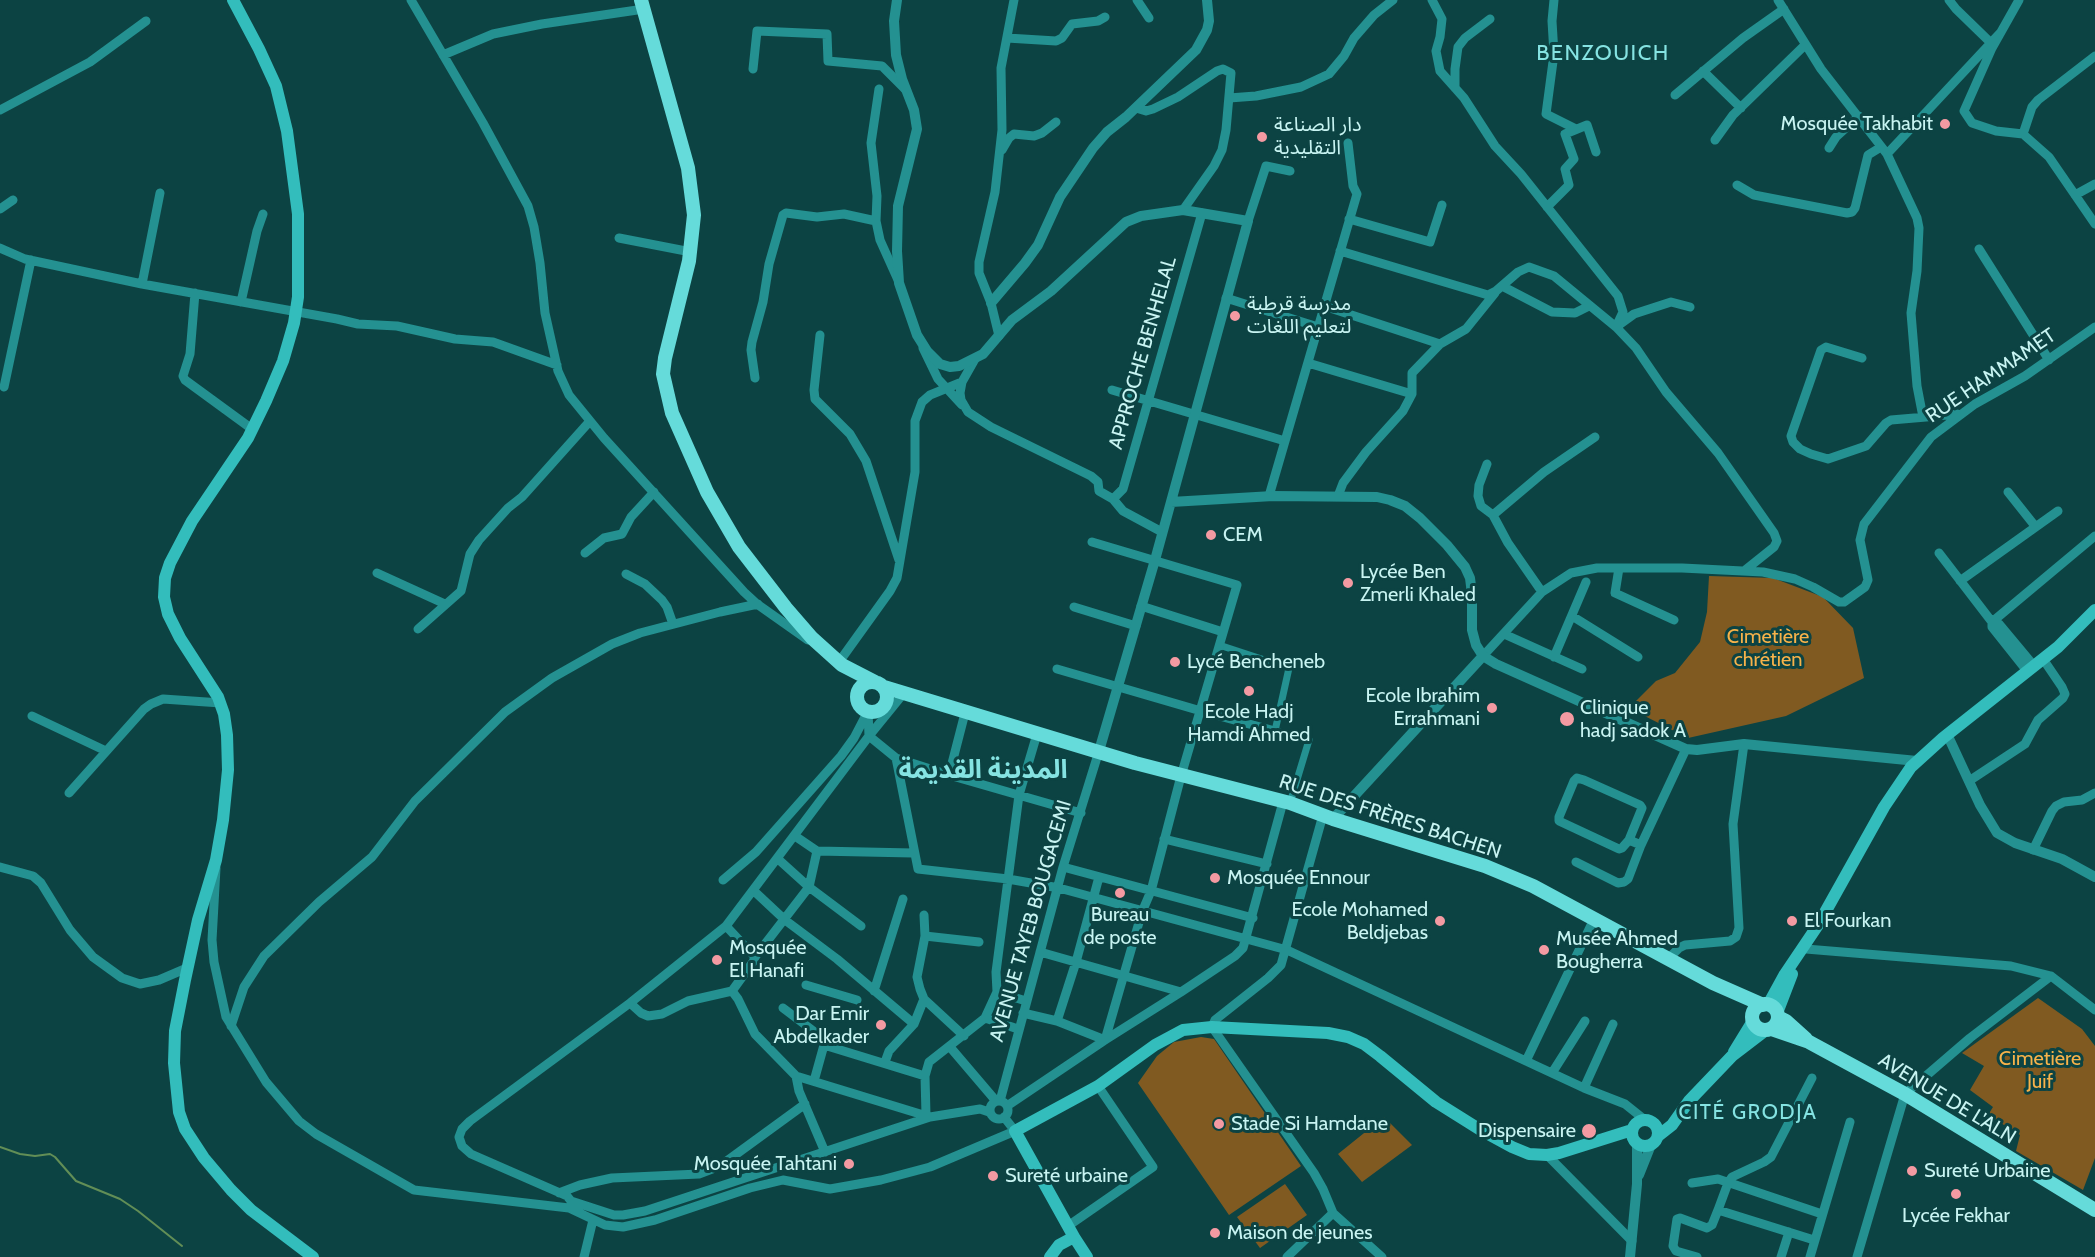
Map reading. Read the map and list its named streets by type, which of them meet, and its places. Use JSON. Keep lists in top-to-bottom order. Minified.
{"streets":{"main road":["RUE DES FRÈRES BACHEN","AVENUE DE L'ALN"],"street":["APPROCHE BENHELAL","RUE HAMMAMET","AVENUE TAYEB BOUGACEMI"]},"crossings":[["RUE DES FRÈRES BACHEN","AVENUE TAYEB BOUGACEMI"],["RUE DES FRÈRES BACHEN","AVENUE DE L'ALN"]],"districts":["BENZOUICH","المدينة القديمة","CITÉ GRODJA"],"parks":["Cimetière chrétien","Cimetière Juif"],"places":["Mosquée Takhabit","دار الصناعة التقليدية","مدرسة قرطبة لتعليم اللغات","CEM","Lycée Ben Zmerli Khaled","Lycé Bencheneb","Ecole Hadj Hamdi Ahmed","Ecole Ibrahim Errahmani","Clinique hadj sadok A","Mosquée Ennour","Bureau de poste","Ecole Mohamed Beldjebas","El Fourkan","Musée Ahmed Bougherra","Mosquée El Hanafi","Dar Emir Abdelkader","Stade Si Hamdane","Dispensaire","Mosquée Tahtani","Sureté Urbaine","Sureté urbaine","Lycée Fekhar","Maison de jeunes"]}
